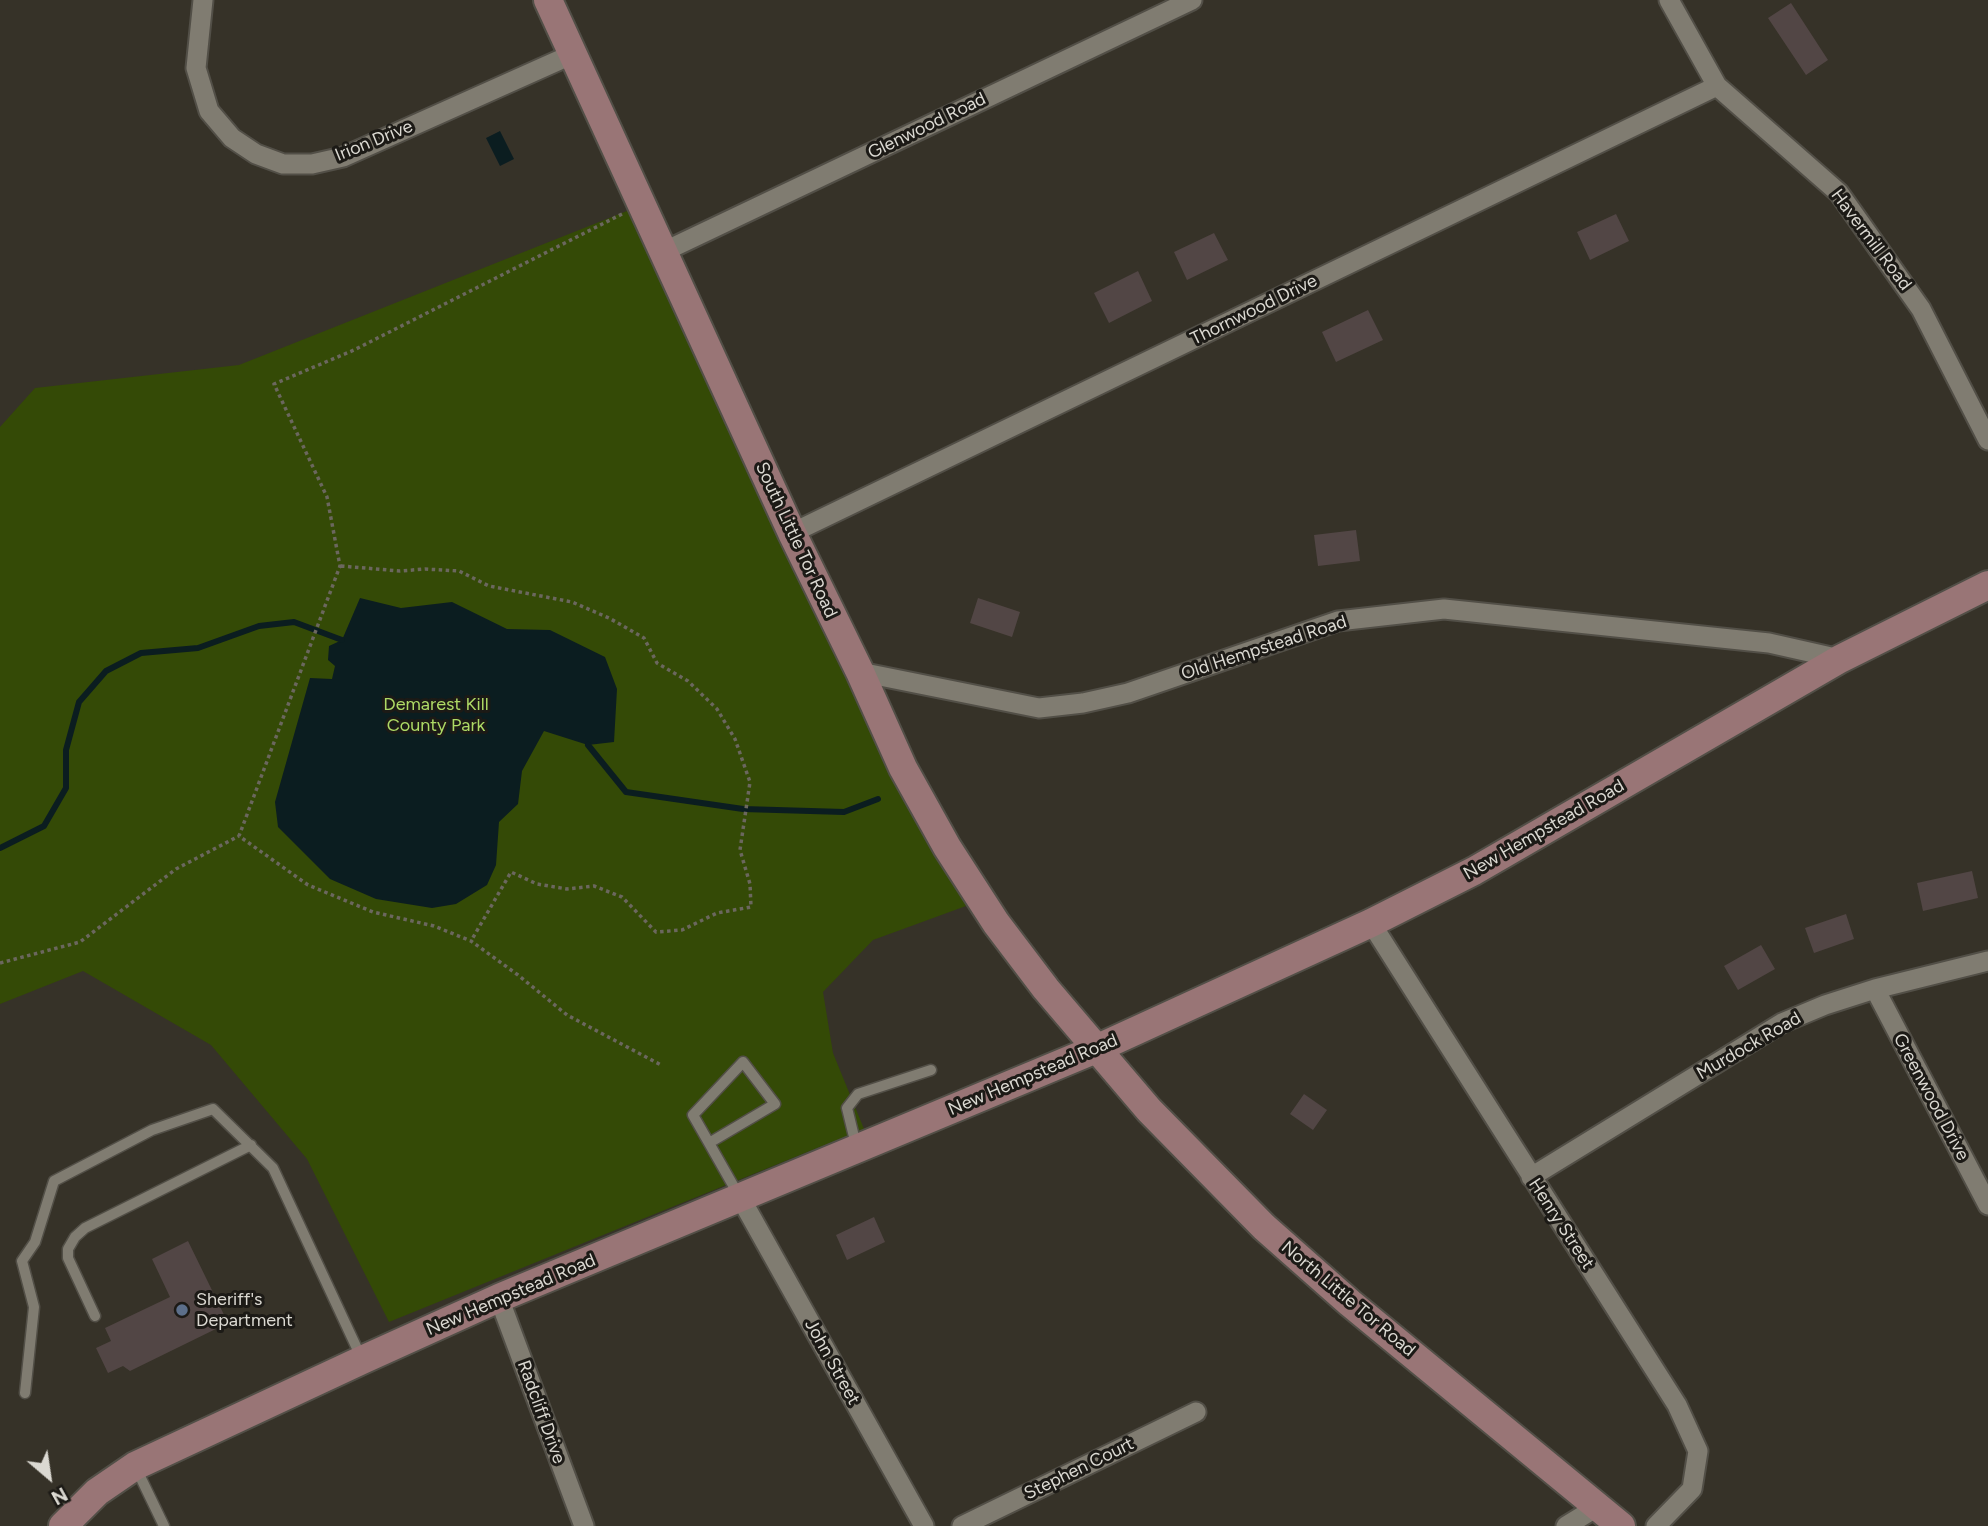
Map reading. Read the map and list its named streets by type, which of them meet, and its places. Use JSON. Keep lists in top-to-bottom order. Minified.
{"streets":{"street":["Glenwood Road","Irion Drive","Havermill Road","Thornwood Drive","South Little Tor Road","Old Hempstead Road","New Hempstead Road","Murdock Road","Greenwood Drive","Henry Street","North Little Tor Road","John Street","Radcliff Drive","Stephen Court"]},"crossings":[["Glenwood Road","South Little Tor Road"],["Irion Drive","South Little Tor Road"],["Havermill Road","Thornwood Drive"],["Thornwood Drive","South Little Tor Road"],["South Little Tor Road","Old Hempstead Road"],["South Little Tor Road","New Hempstead Road"],["South Little Tor Road","North Little Tor Road"],["Old Hempstead Road","New Hempstead Road"],["New Hempstead Road","Henry Street"],["New Hempstead Road","North Little Tor Road"],["New Hempstead Road","John Street"],["New Hempstead Road","Radcliff Drive"],["Murdock Road","Greenwood Drive"],["Murdock Road","Henry Street"]],"parks":["Demarest Kill County Park"],"places":["Sheriff's Department"],"north":"bottom right"}
